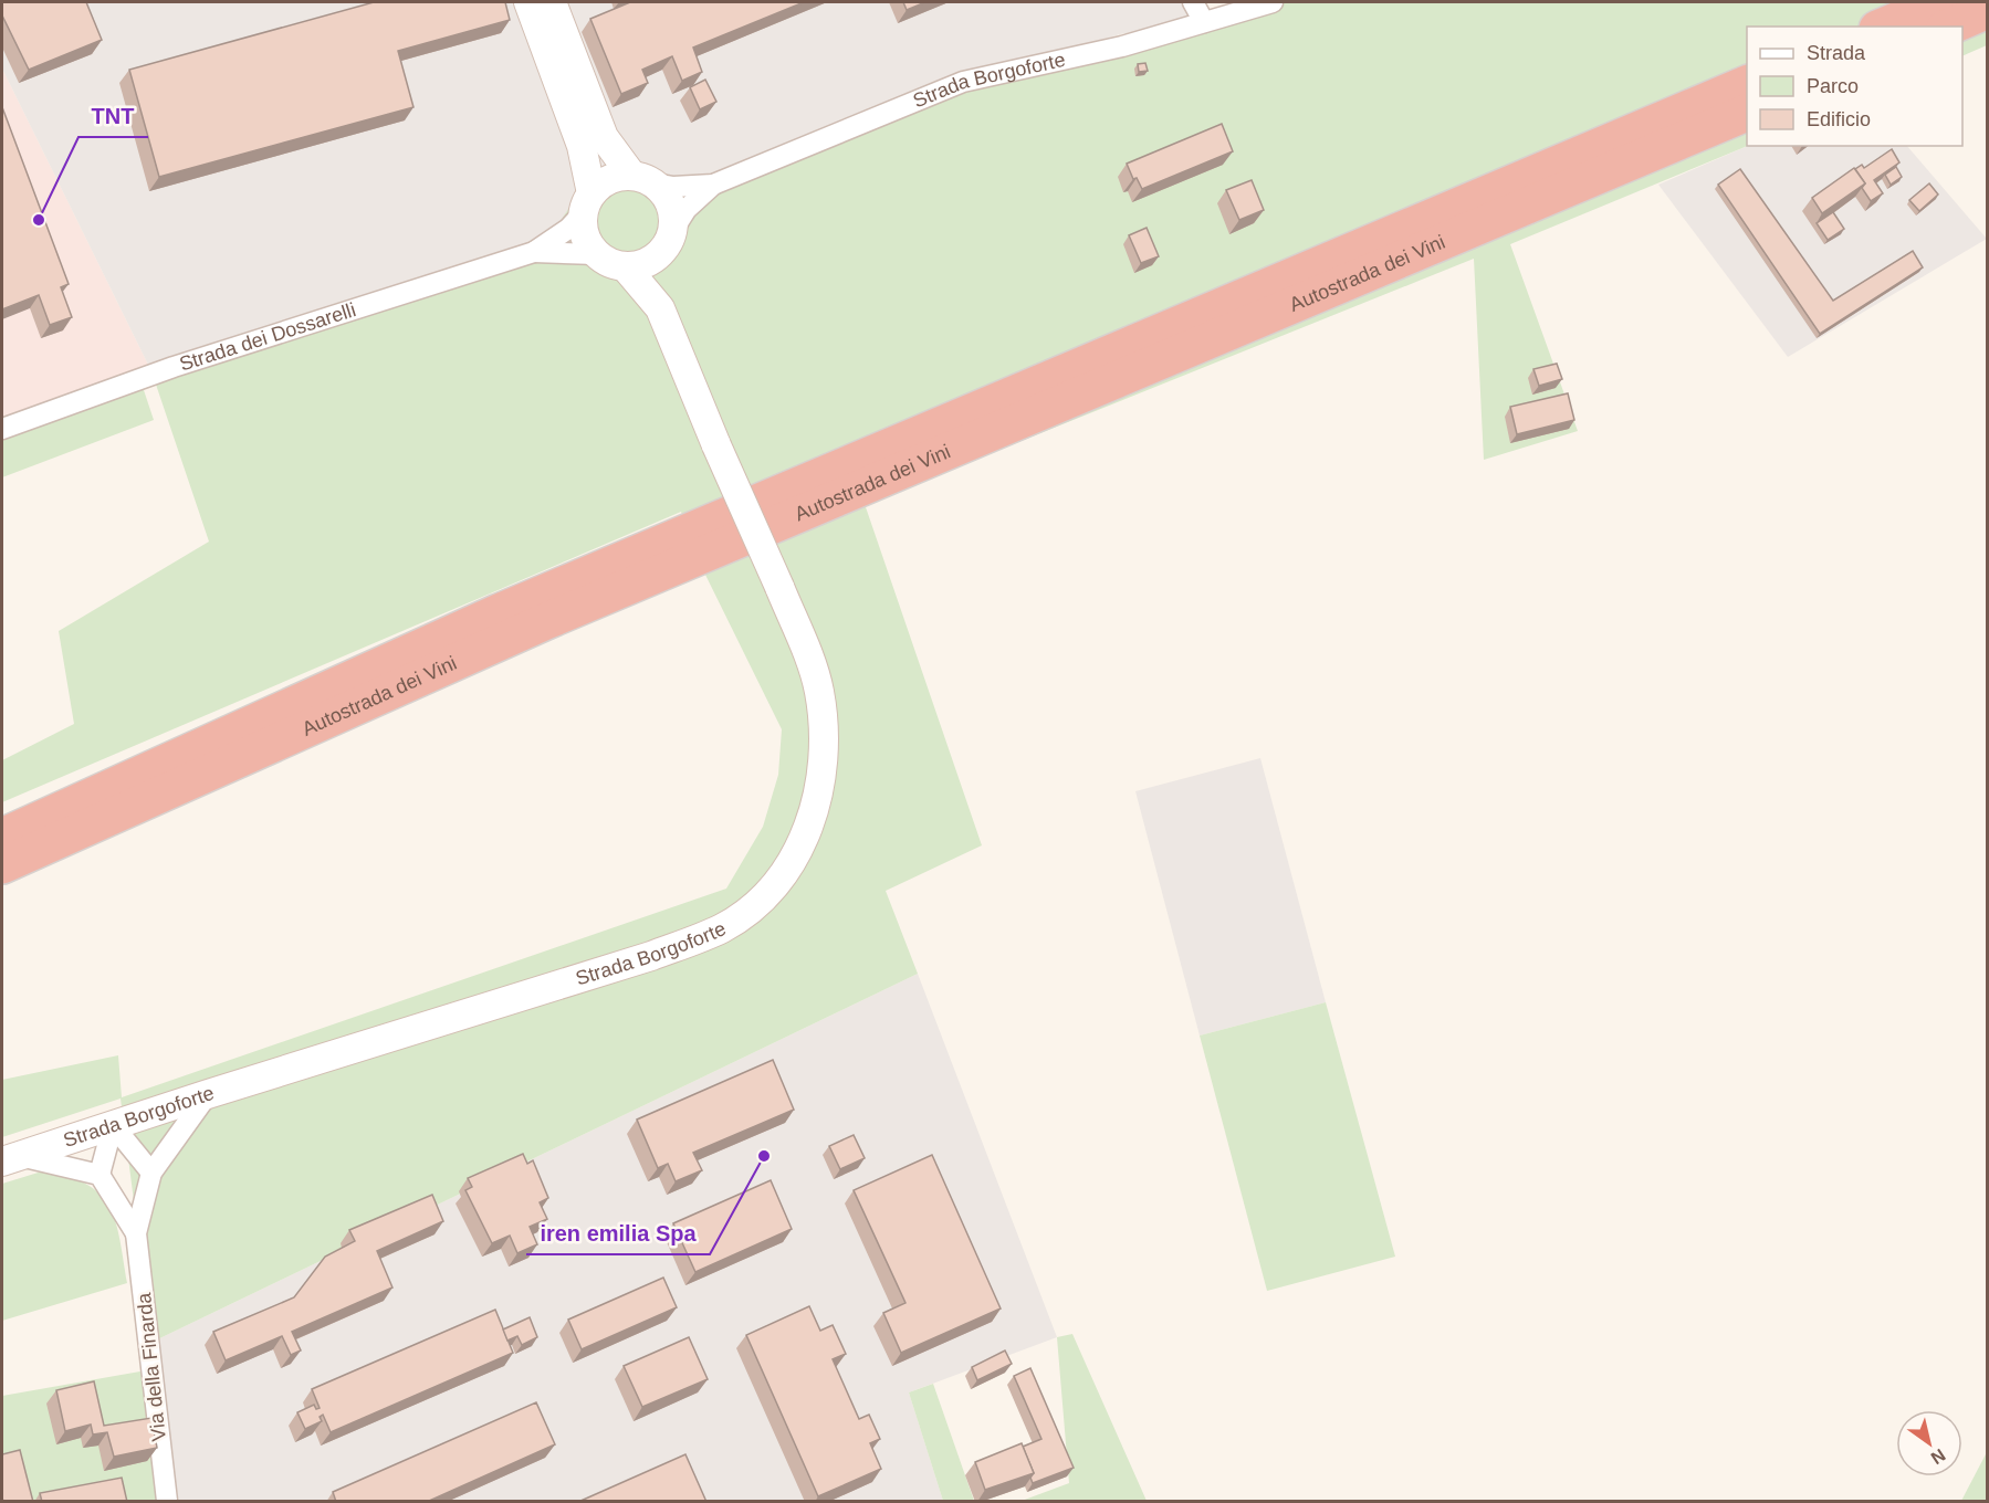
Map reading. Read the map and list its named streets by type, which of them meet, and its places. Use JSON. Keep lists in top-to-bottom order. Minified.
{"streets":{"highway":["Autostrada dei Vini"],"main road":["Strada Borgoforte"],"street":["Strada dei Dossarelli","Via della Finarda"]},"crossings":[["Strada Borgoforte","Strada dei Dossarelli"]],"places":["TNT","iren emilia Spa"],"legend":["Strada","Parco","Edificio"],"north":"bottom right"}
